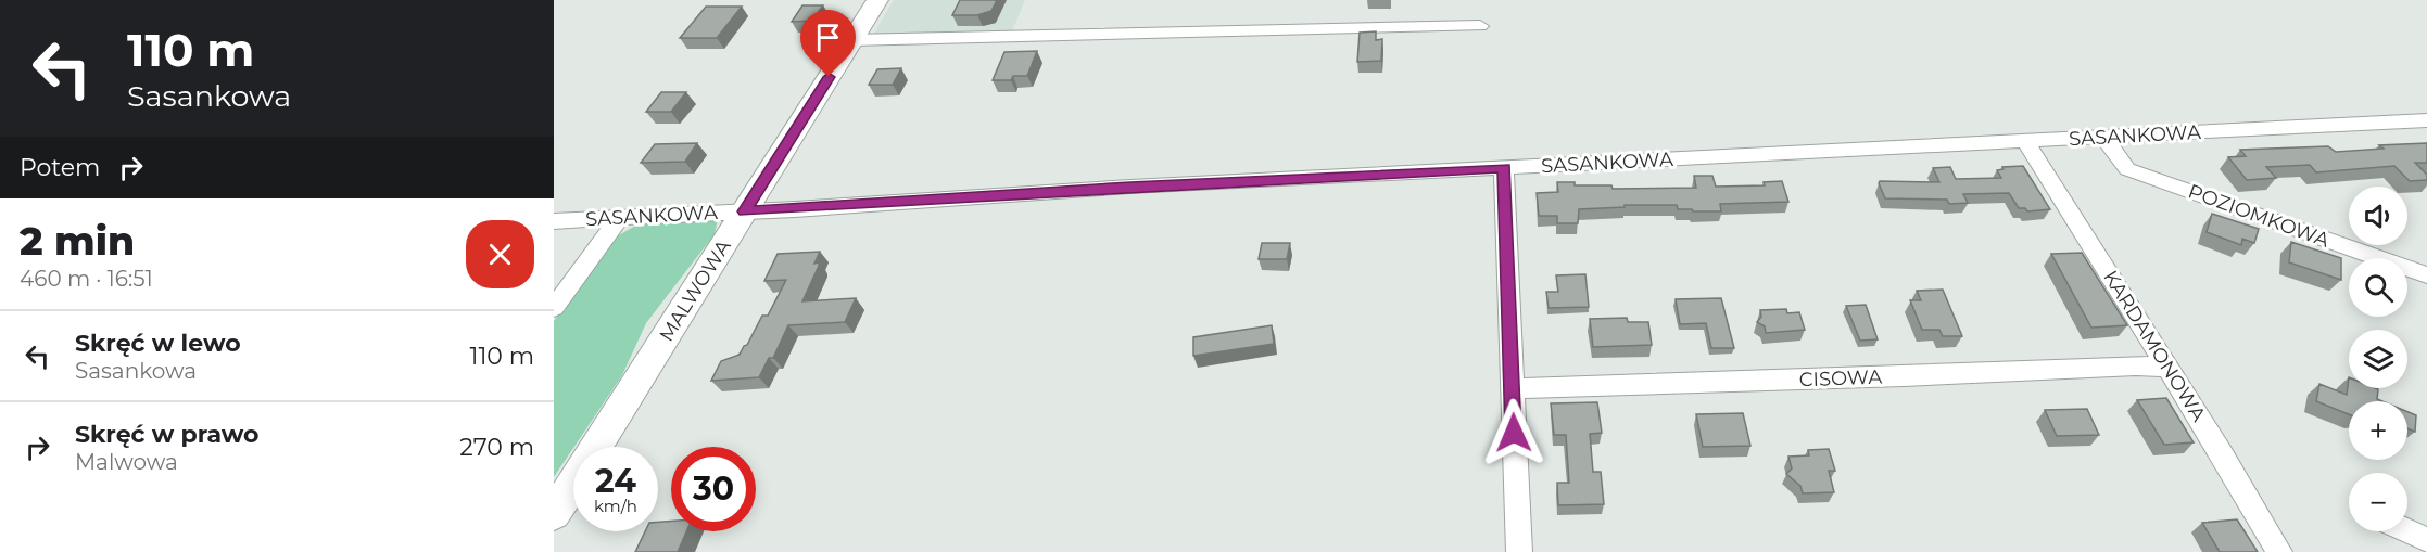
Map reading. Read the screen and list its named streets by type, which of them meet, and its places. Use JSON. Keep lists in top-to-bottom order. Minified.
{"streets":{"street":["SASANKOWA","POZIOMKOWA","MALWOWA","KARDAMONOWA","CISOWA"]},"crossings":[["SASANKOWA","POZIOMKOWA"],["SASANKOWA","MALWOWA"],["SASANKOWA","KARDAMONOWA"],["KARDAMONOWA","CISOWA"]],"page":{"turn":["110 m","Sasankowa"],"then":"Potem","map_buttons":["+","−"],"heading":["2 min","460 m · 16:51"],"list":[{"name":"Skręć w lewo","note":"Sasankowa","value":"110 m"},{"name":"Skręć w prawo","note":"Malwowa","value":"270 m"}],"speed":"24 km/h","limit":"30"}}
